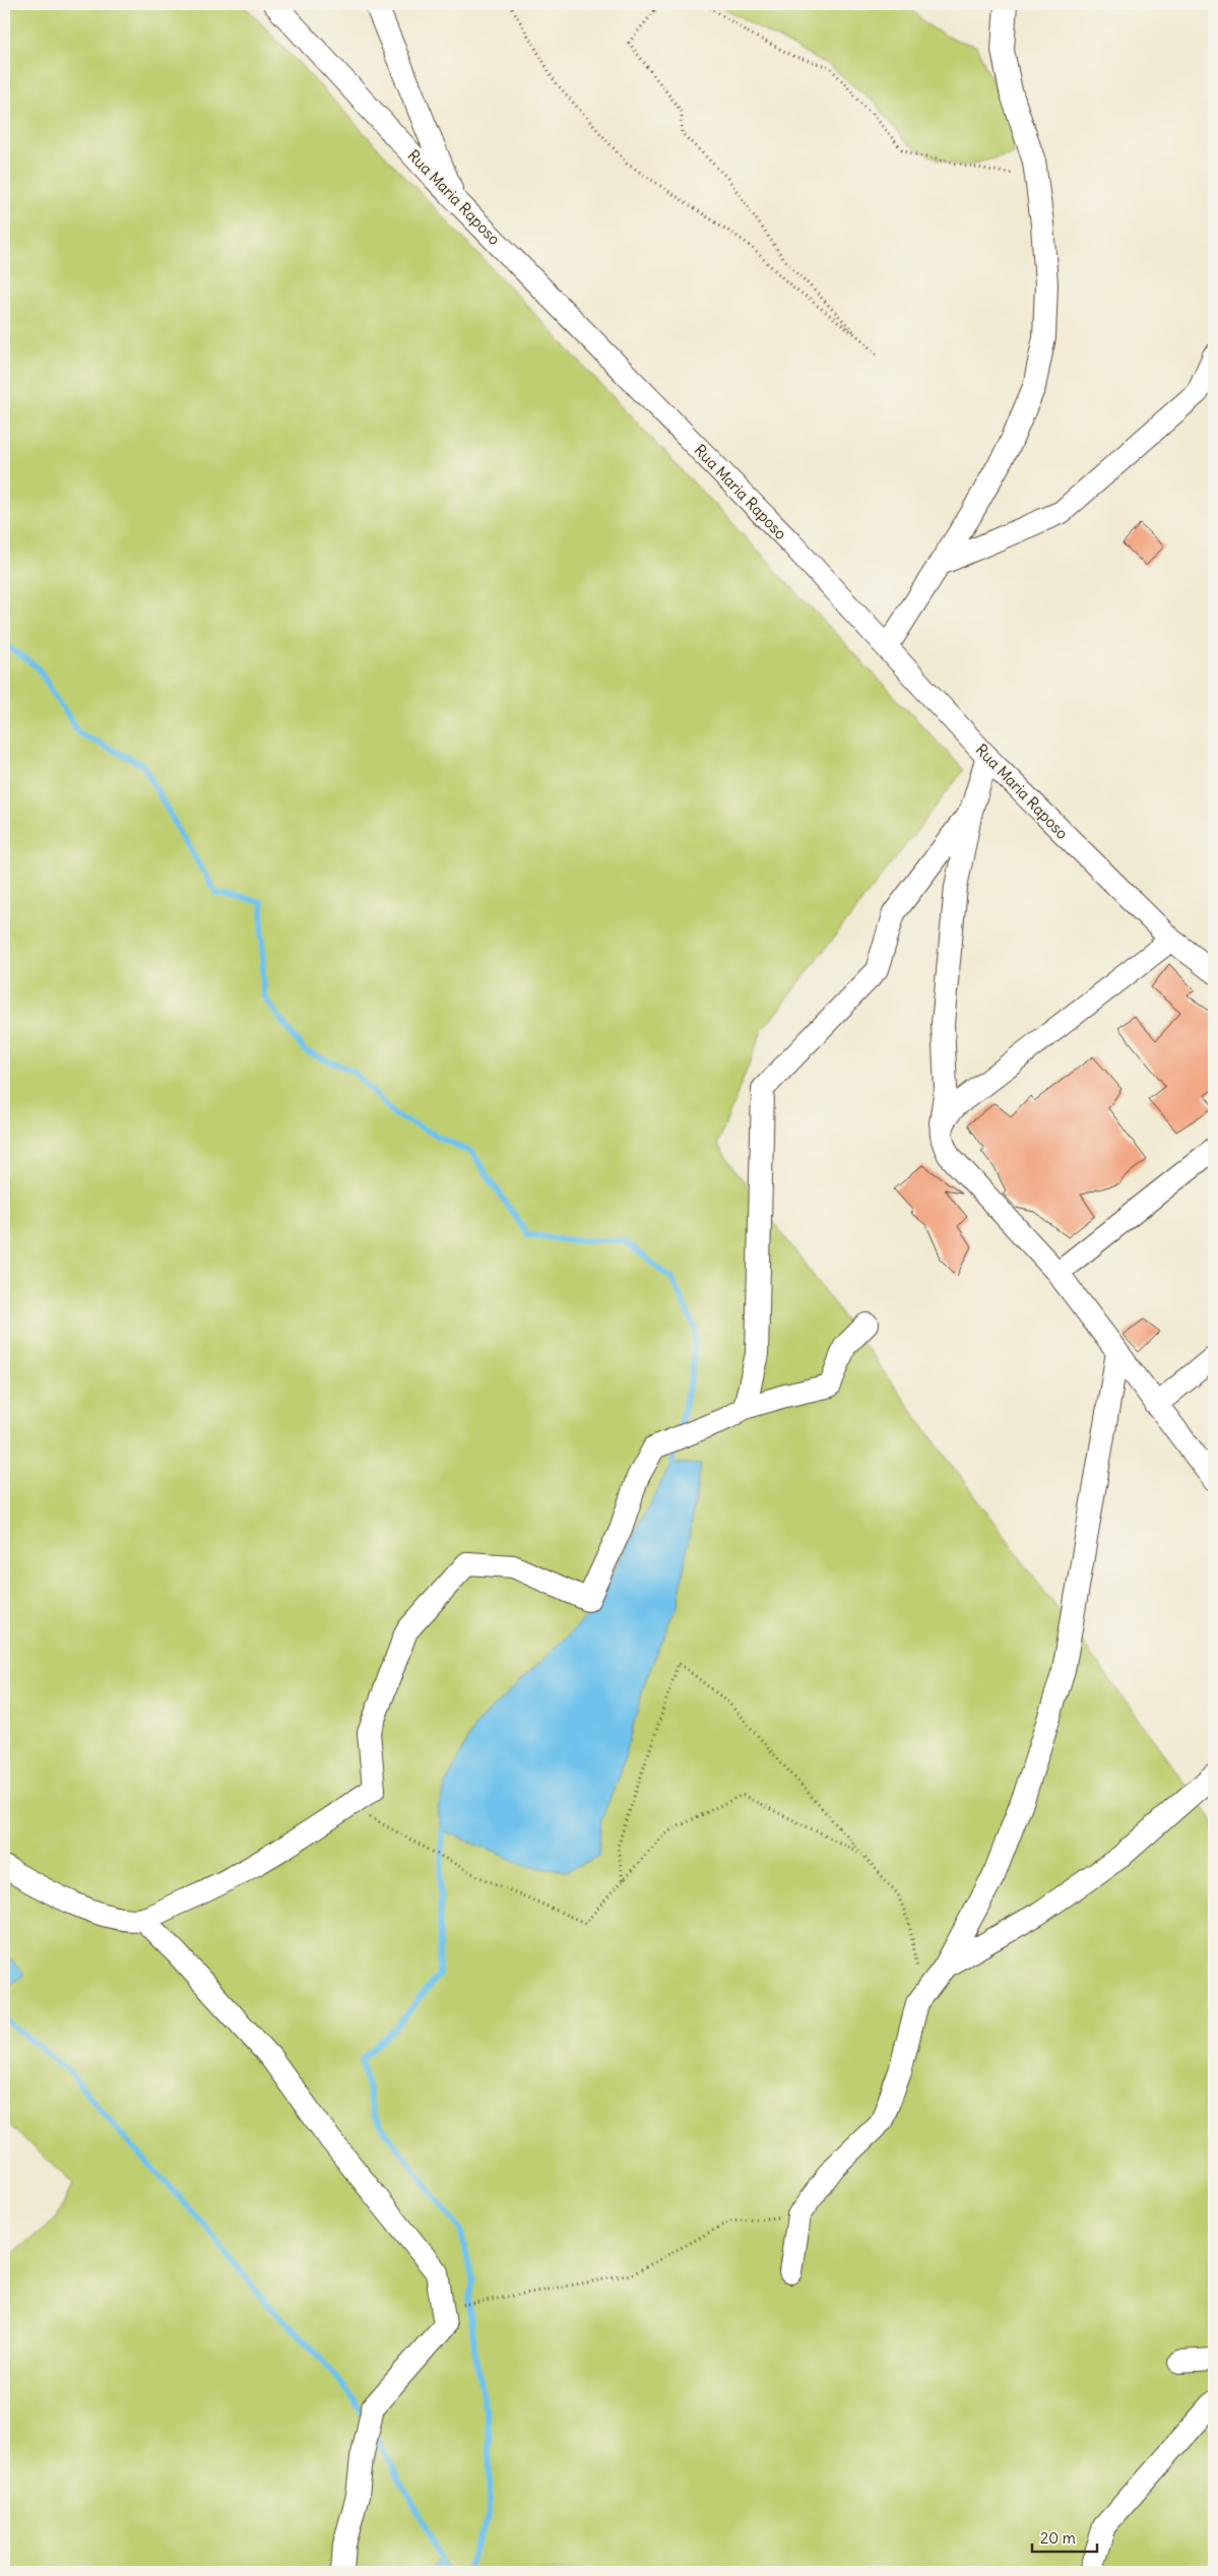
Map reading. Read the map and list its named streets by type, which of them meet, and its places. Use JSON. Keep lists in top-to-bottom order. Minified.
{"streets":{"street":["Rua Maria Raposo"]},"scale_bar":"20 m"}
